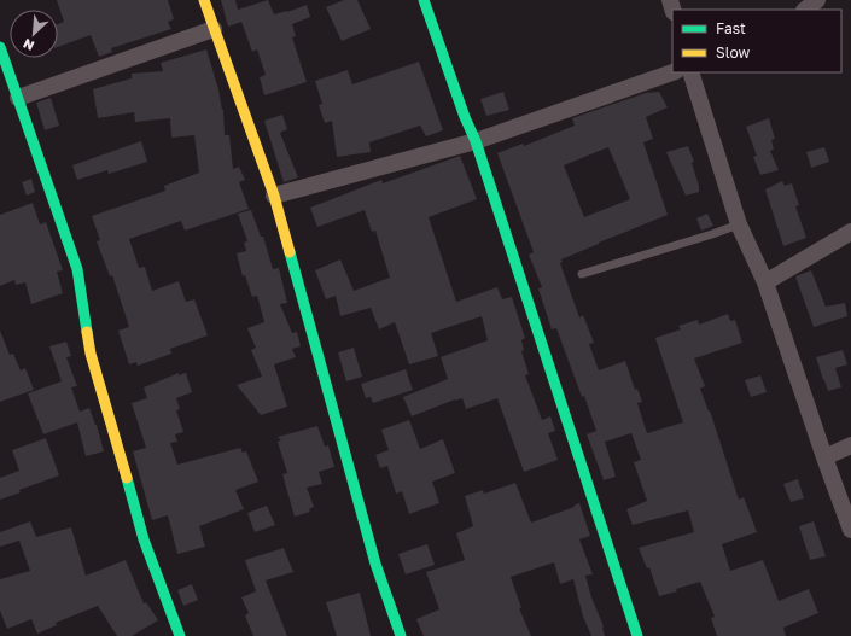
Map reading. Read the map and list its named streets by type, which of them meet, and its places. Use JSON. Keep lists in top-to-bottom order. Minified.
{"legend":["Fast","Slow"],"north":"bottom left"}
